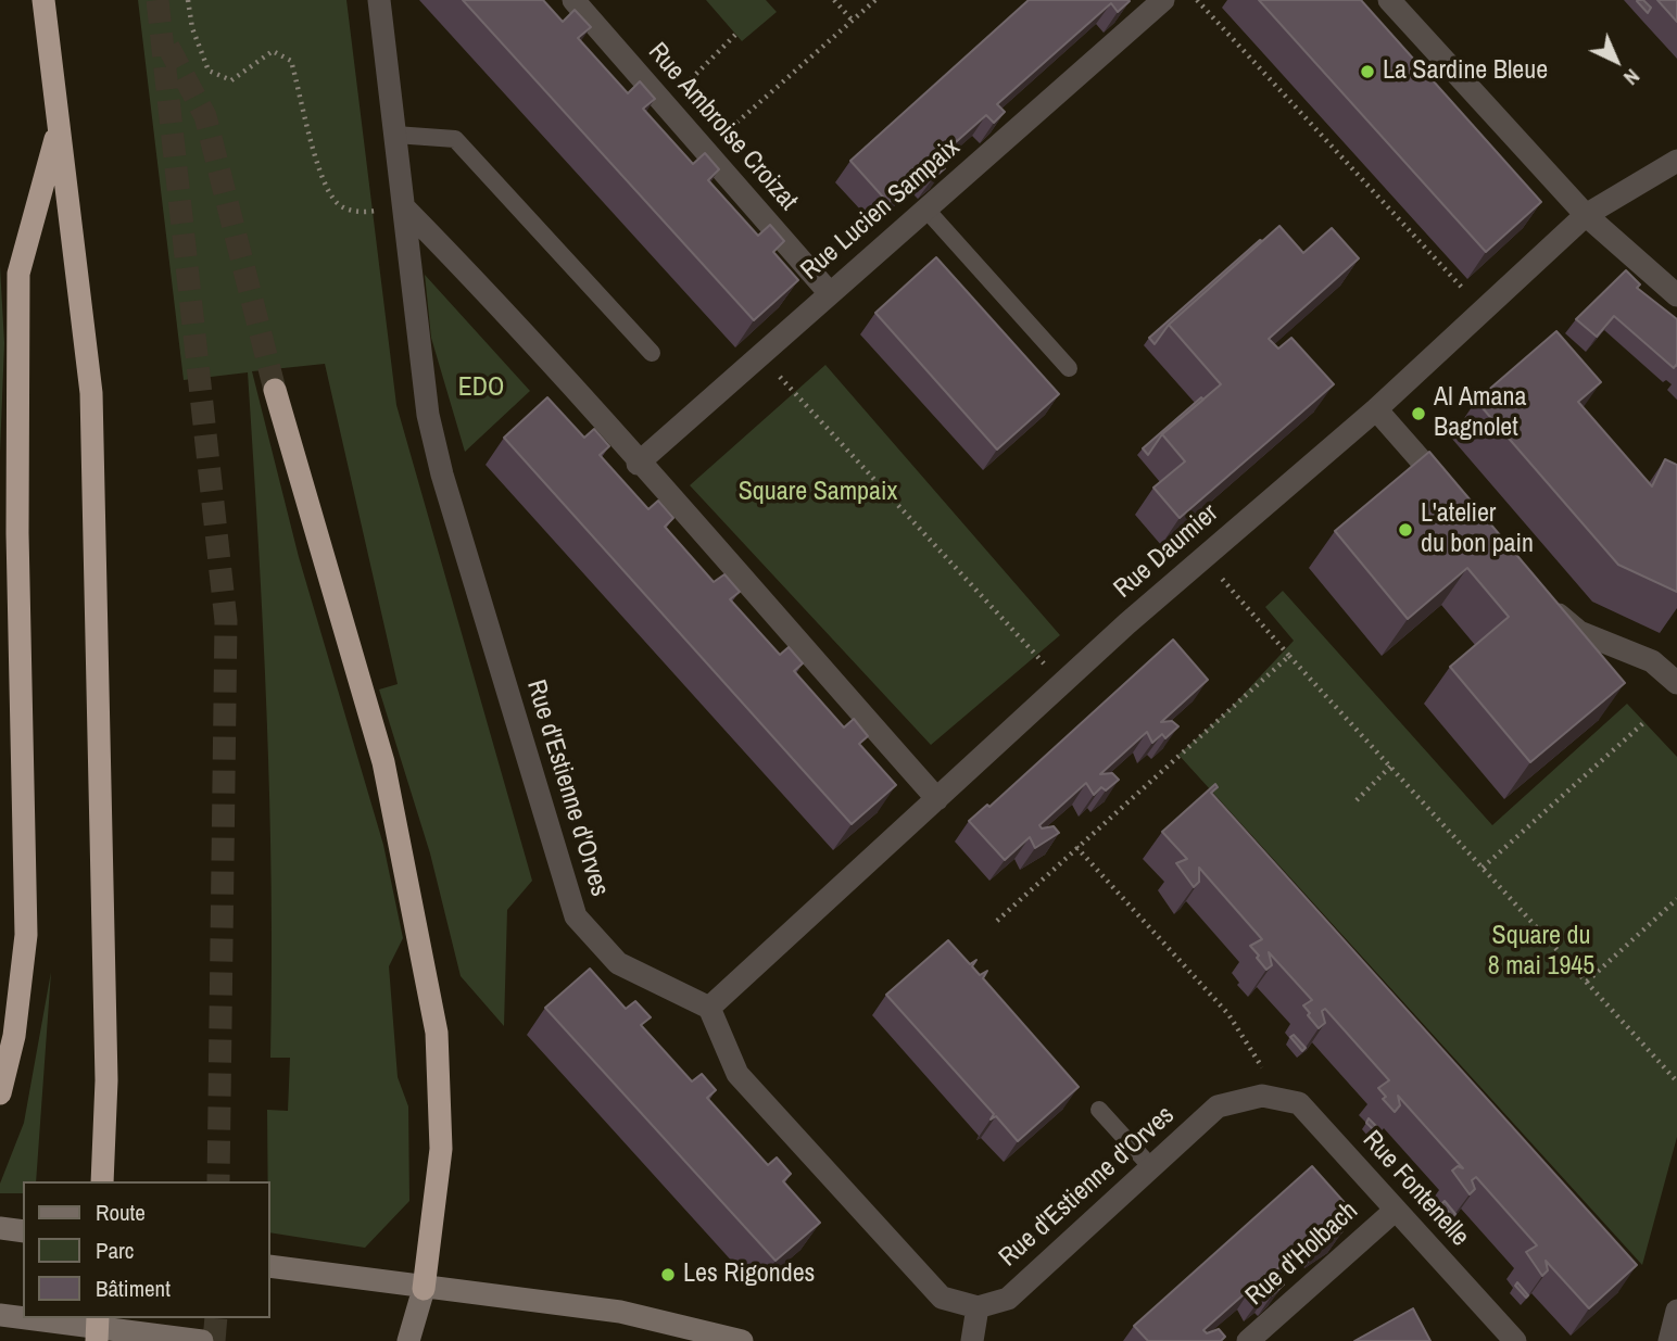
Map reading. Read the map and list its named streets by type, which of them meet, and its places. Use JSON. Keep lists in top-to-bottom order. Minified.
{"streets":{"street":["Rue Ambroise Croizat","Rue Lucien Sampaix","Rue Daumier","Rue d'Estienne d'Orves","Rue Fontenelle","Rue d'Holbach"]},"crossings":[["Rue Ambroise Croizat","Rue Lucien Sampaix"],["Rue Daumier","Rue d'Estienne d'Orves"],["Rue d'Estienne d'Orves","Rue Fontenelle"],["Rue Fontenelle","Rue d'Holbach"]],"parks":["EDO","Square Sampaix","Square du 8 mai 1945"],"places":["La Sardine Bleue","Al Amana Bagnolet","L'atelier du bon pain","Les Rigondes"],"legend":["Route","Parc","Bâtiment"],"north":"bottom right"}
